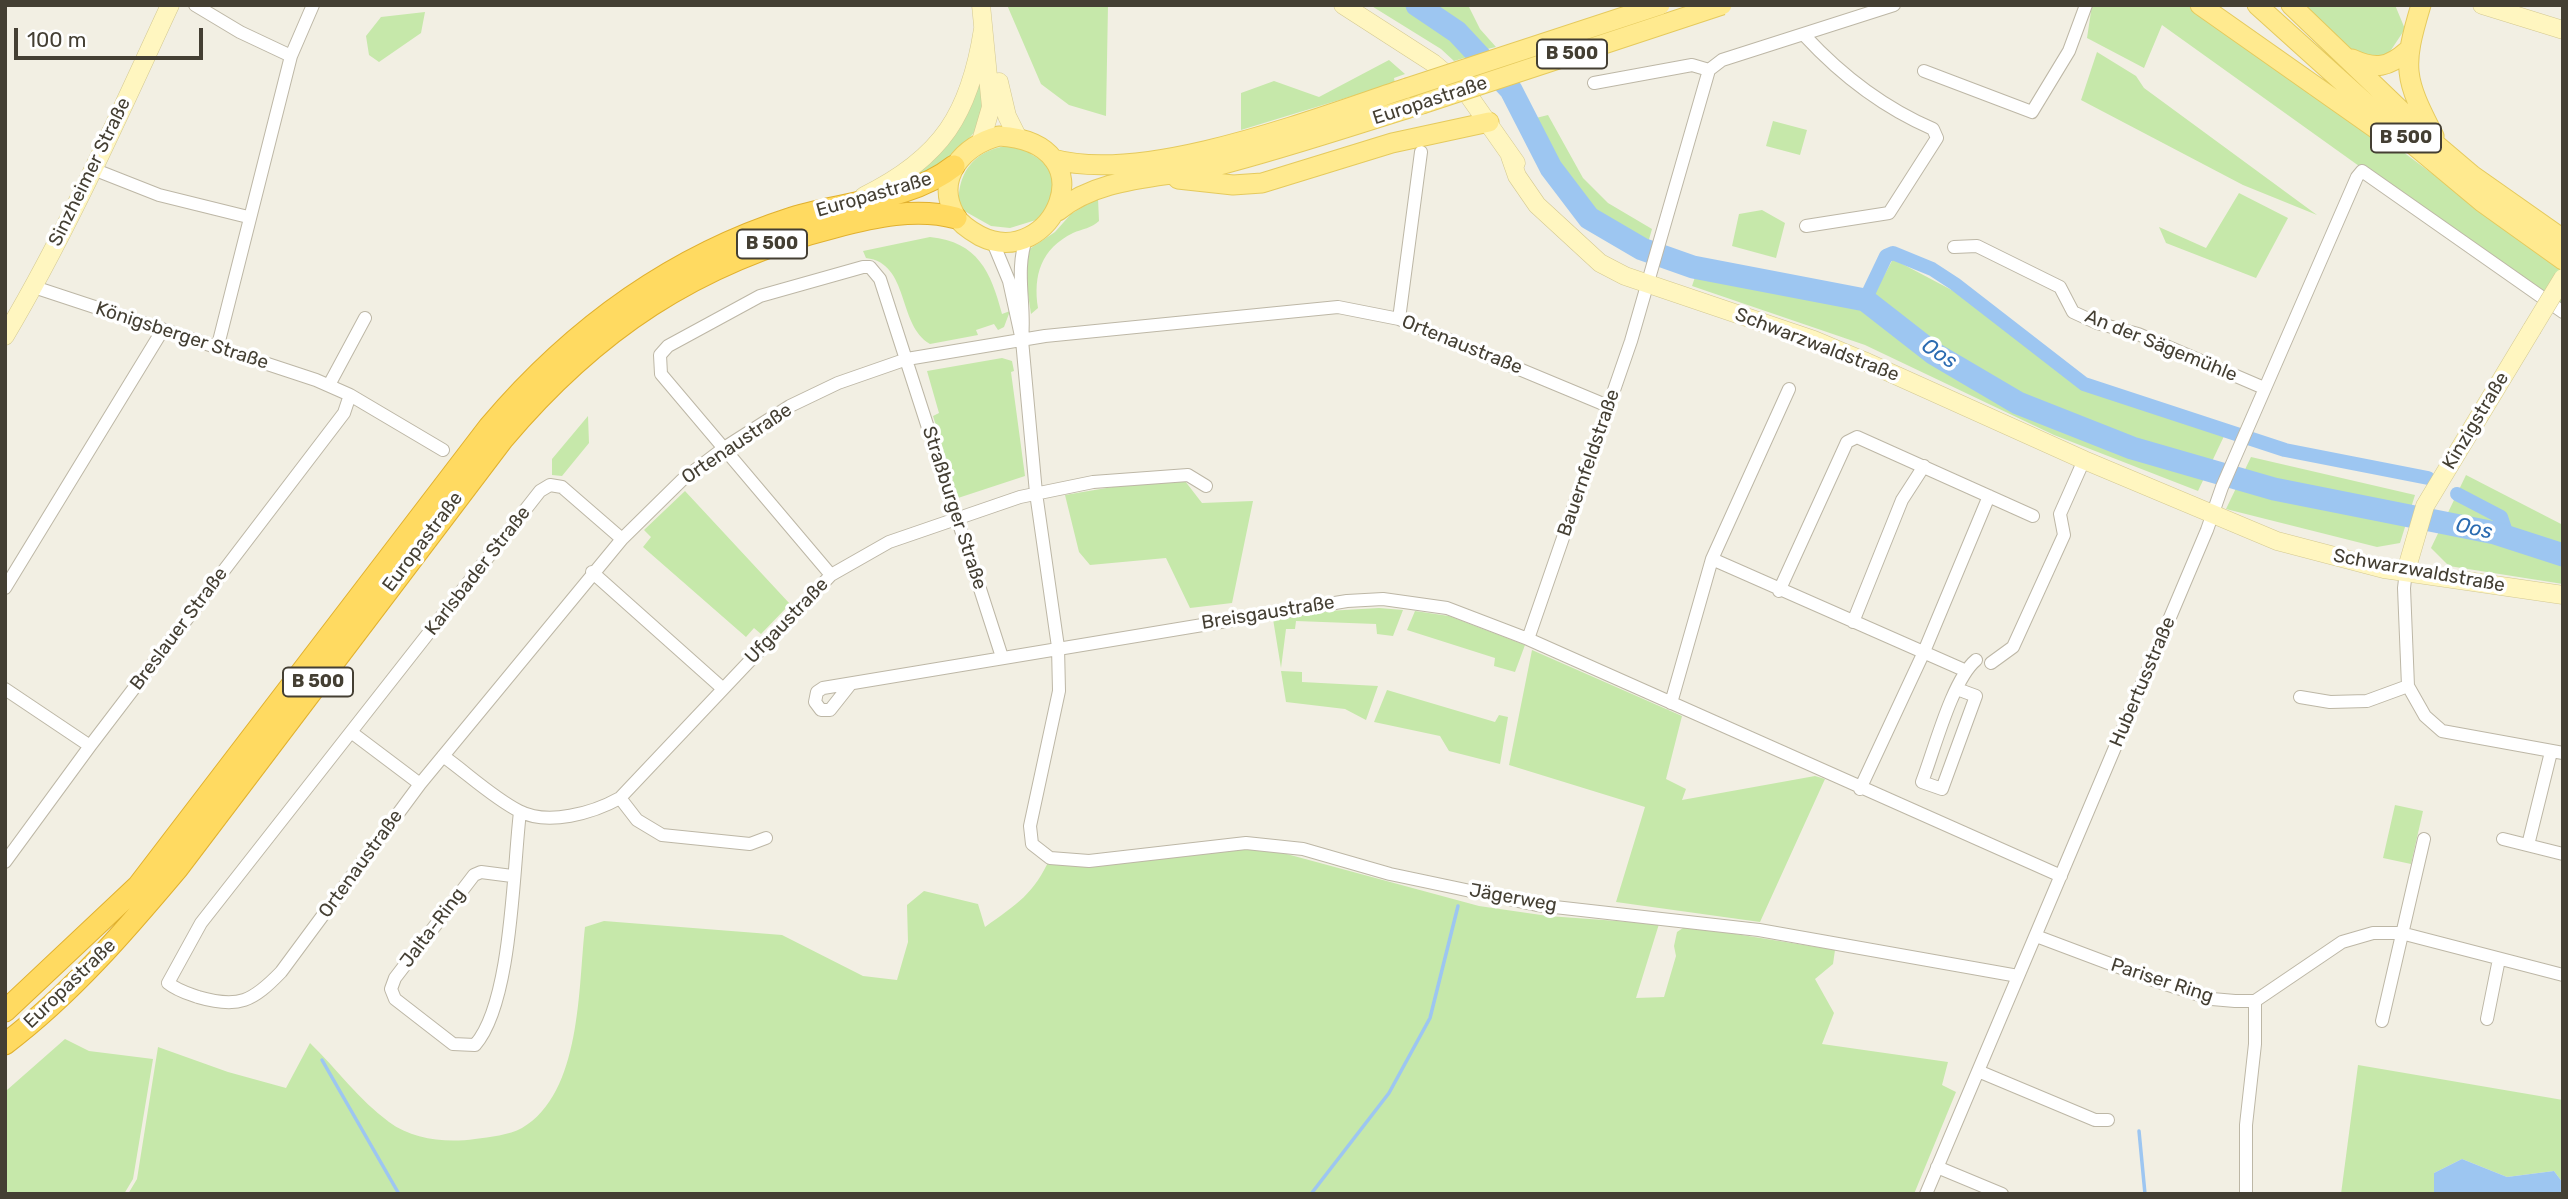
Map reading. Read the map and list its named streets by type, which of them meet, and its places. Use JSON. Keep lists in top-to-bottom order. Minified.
{"streets":{"highway":["B 500","Europastraße"],"street":["Sinzheimer Straße","Königsberger Straße","Ortenaustraße","Schwarzwaldstraße","An der Sägemühle","Kinzigstraße","Bauernfeldstraße","Straßburger Straße","Karlsbader Straße","Breisgaustraße","Ufgaustraße","Breslauer Straße","Hubertusstraße","Jägerweg","Jalta-Ring","Pariser Ring"]},"crossings":[["B 500","Europastraße"],["Sinzheimer Straße","Königsberger Straße"],["Königsberger Straße","Breslauer Straße"],["Ortenaustraße","Bauernfeldstraße"],["Ortenaustraße","Straßburger Straße"],["Ortenaustraße","Karlsbader Straße"],["Ortenaustraße","Ufgaustraße"],["Schwarzwaldstraße","Kinzigstraße"],["Schwarzwaldstraße","Bauernfeldstraße"],["Schwarzwaldstraße","Hubertusstraße"],["An der Sägemühle","Hubertusstraße"],["Bauernfeldstraße","Breisgaustraße"],["Straßburger Straße","Breisgaustraße"],["Straßburger Straße","Ufgaustraße"],["Breisgaustraße","Hubertusstraße"],["Breisgaustraße","Jägerweg"],["Ufgaustraße","Jalta-Ring"],["Hubertusstraße","Jägerweg"],["Hubertusstraße","Pariser Ring"]],"water":["Oos"],"scale_bar":"100 m"}
